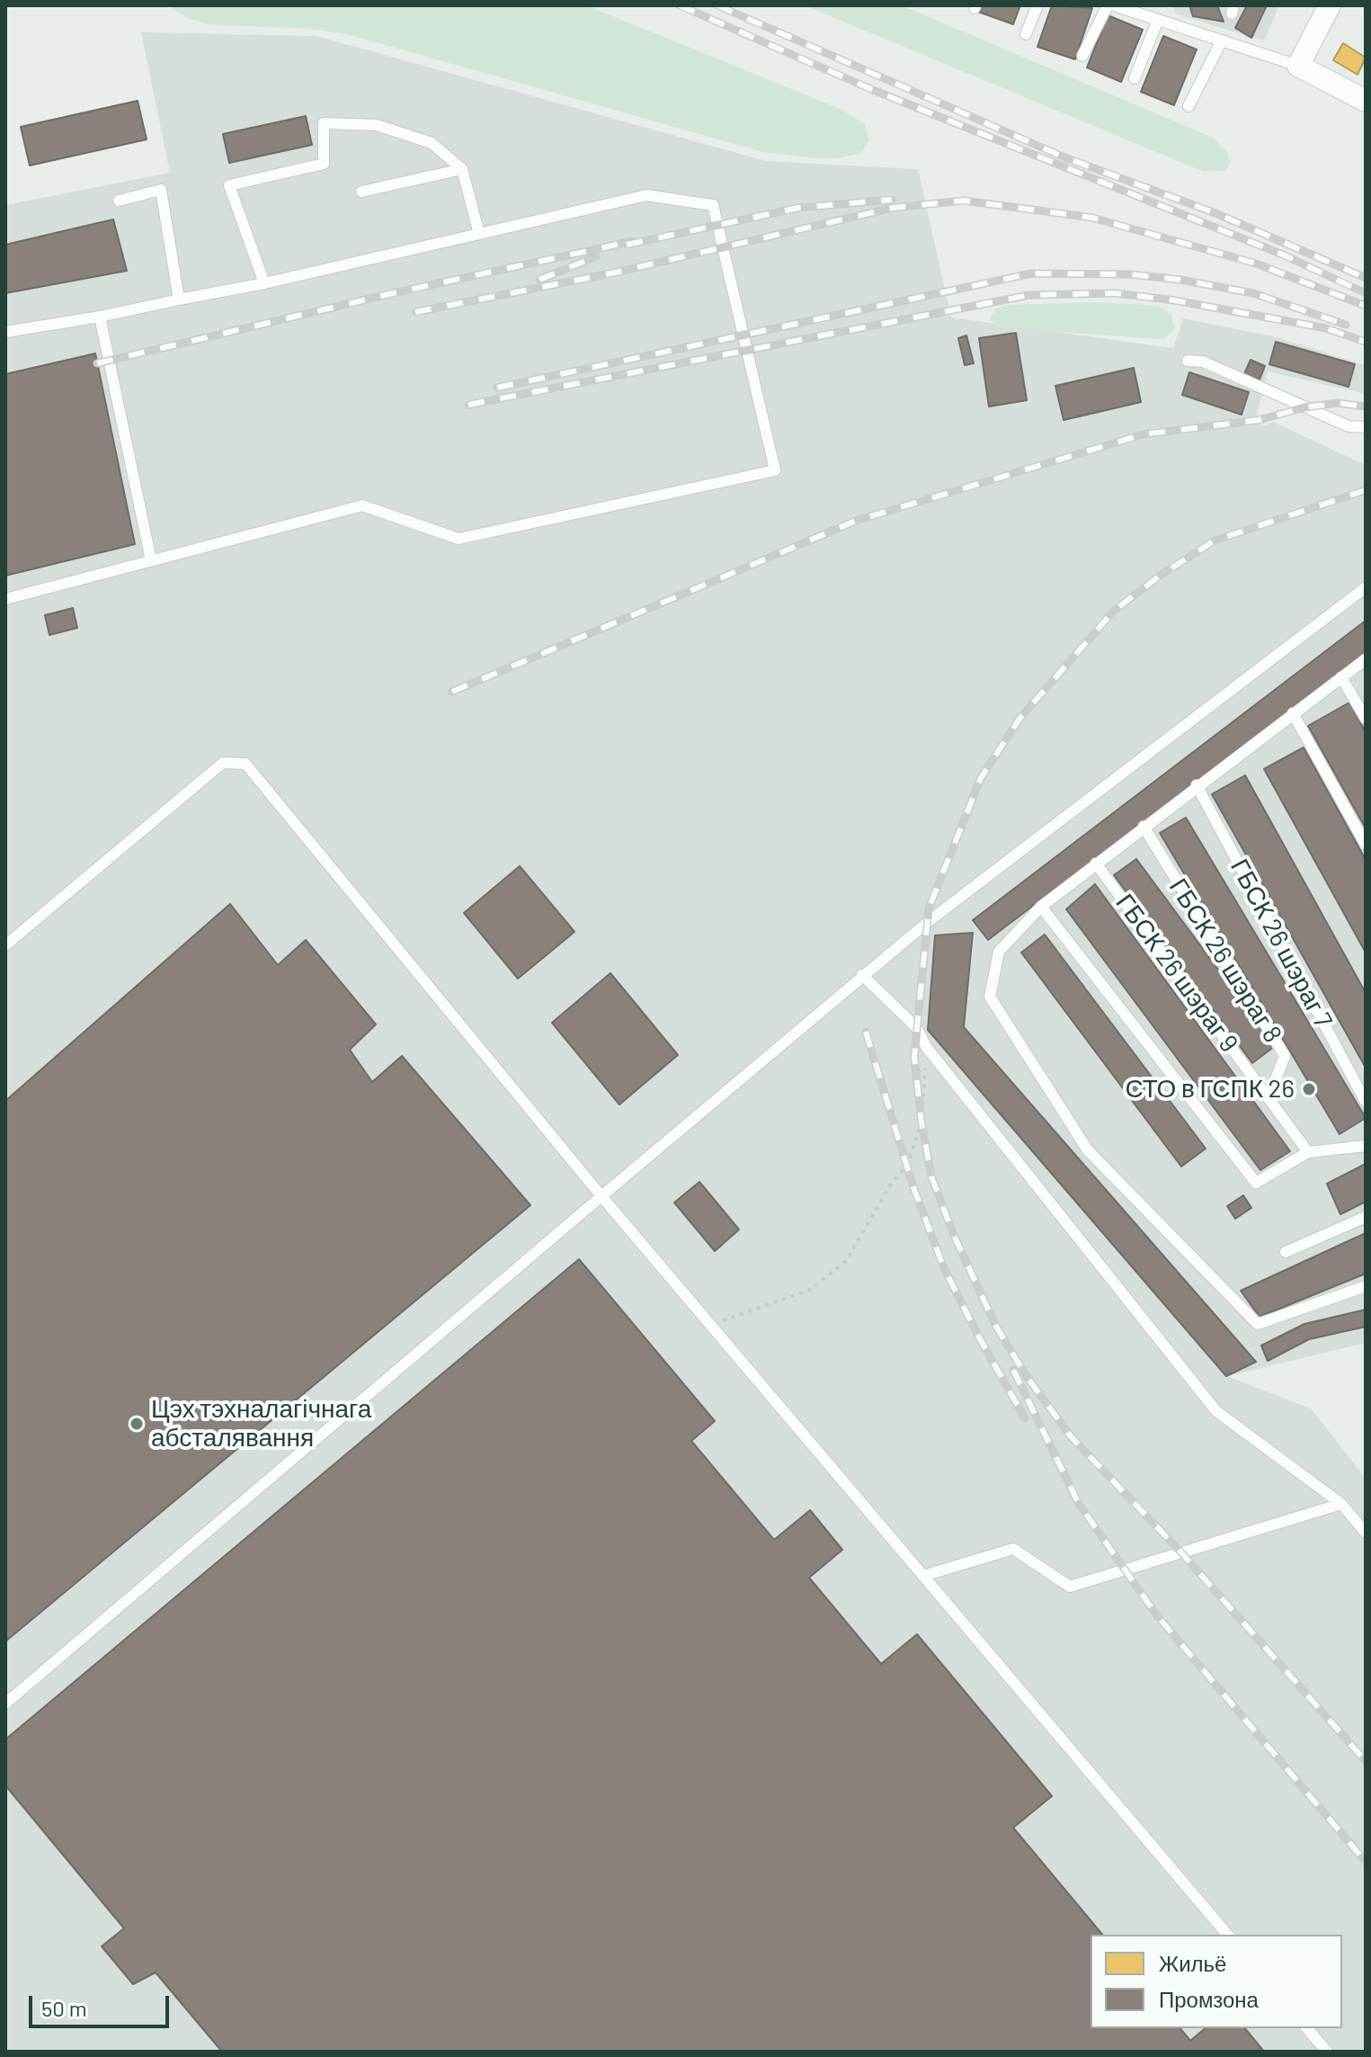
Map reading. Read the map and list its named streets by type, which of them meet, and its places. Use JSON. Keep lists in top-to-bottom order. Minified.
{"streets":{"lane":["ГБСК 26 шэраг 7","ГБСК 26 шэраг 8","ГБСК 26 шэраг 9"]},"crossings":[["ГБСК 26 шэраг 8","ГБСК 26 шэраг 9"]],"places":["СТО в ГСПК 26","Цэх тэхналагічнага абсталявання"],"legend":["Жильё","Промзона"],"scale_bar":"50 m"}
